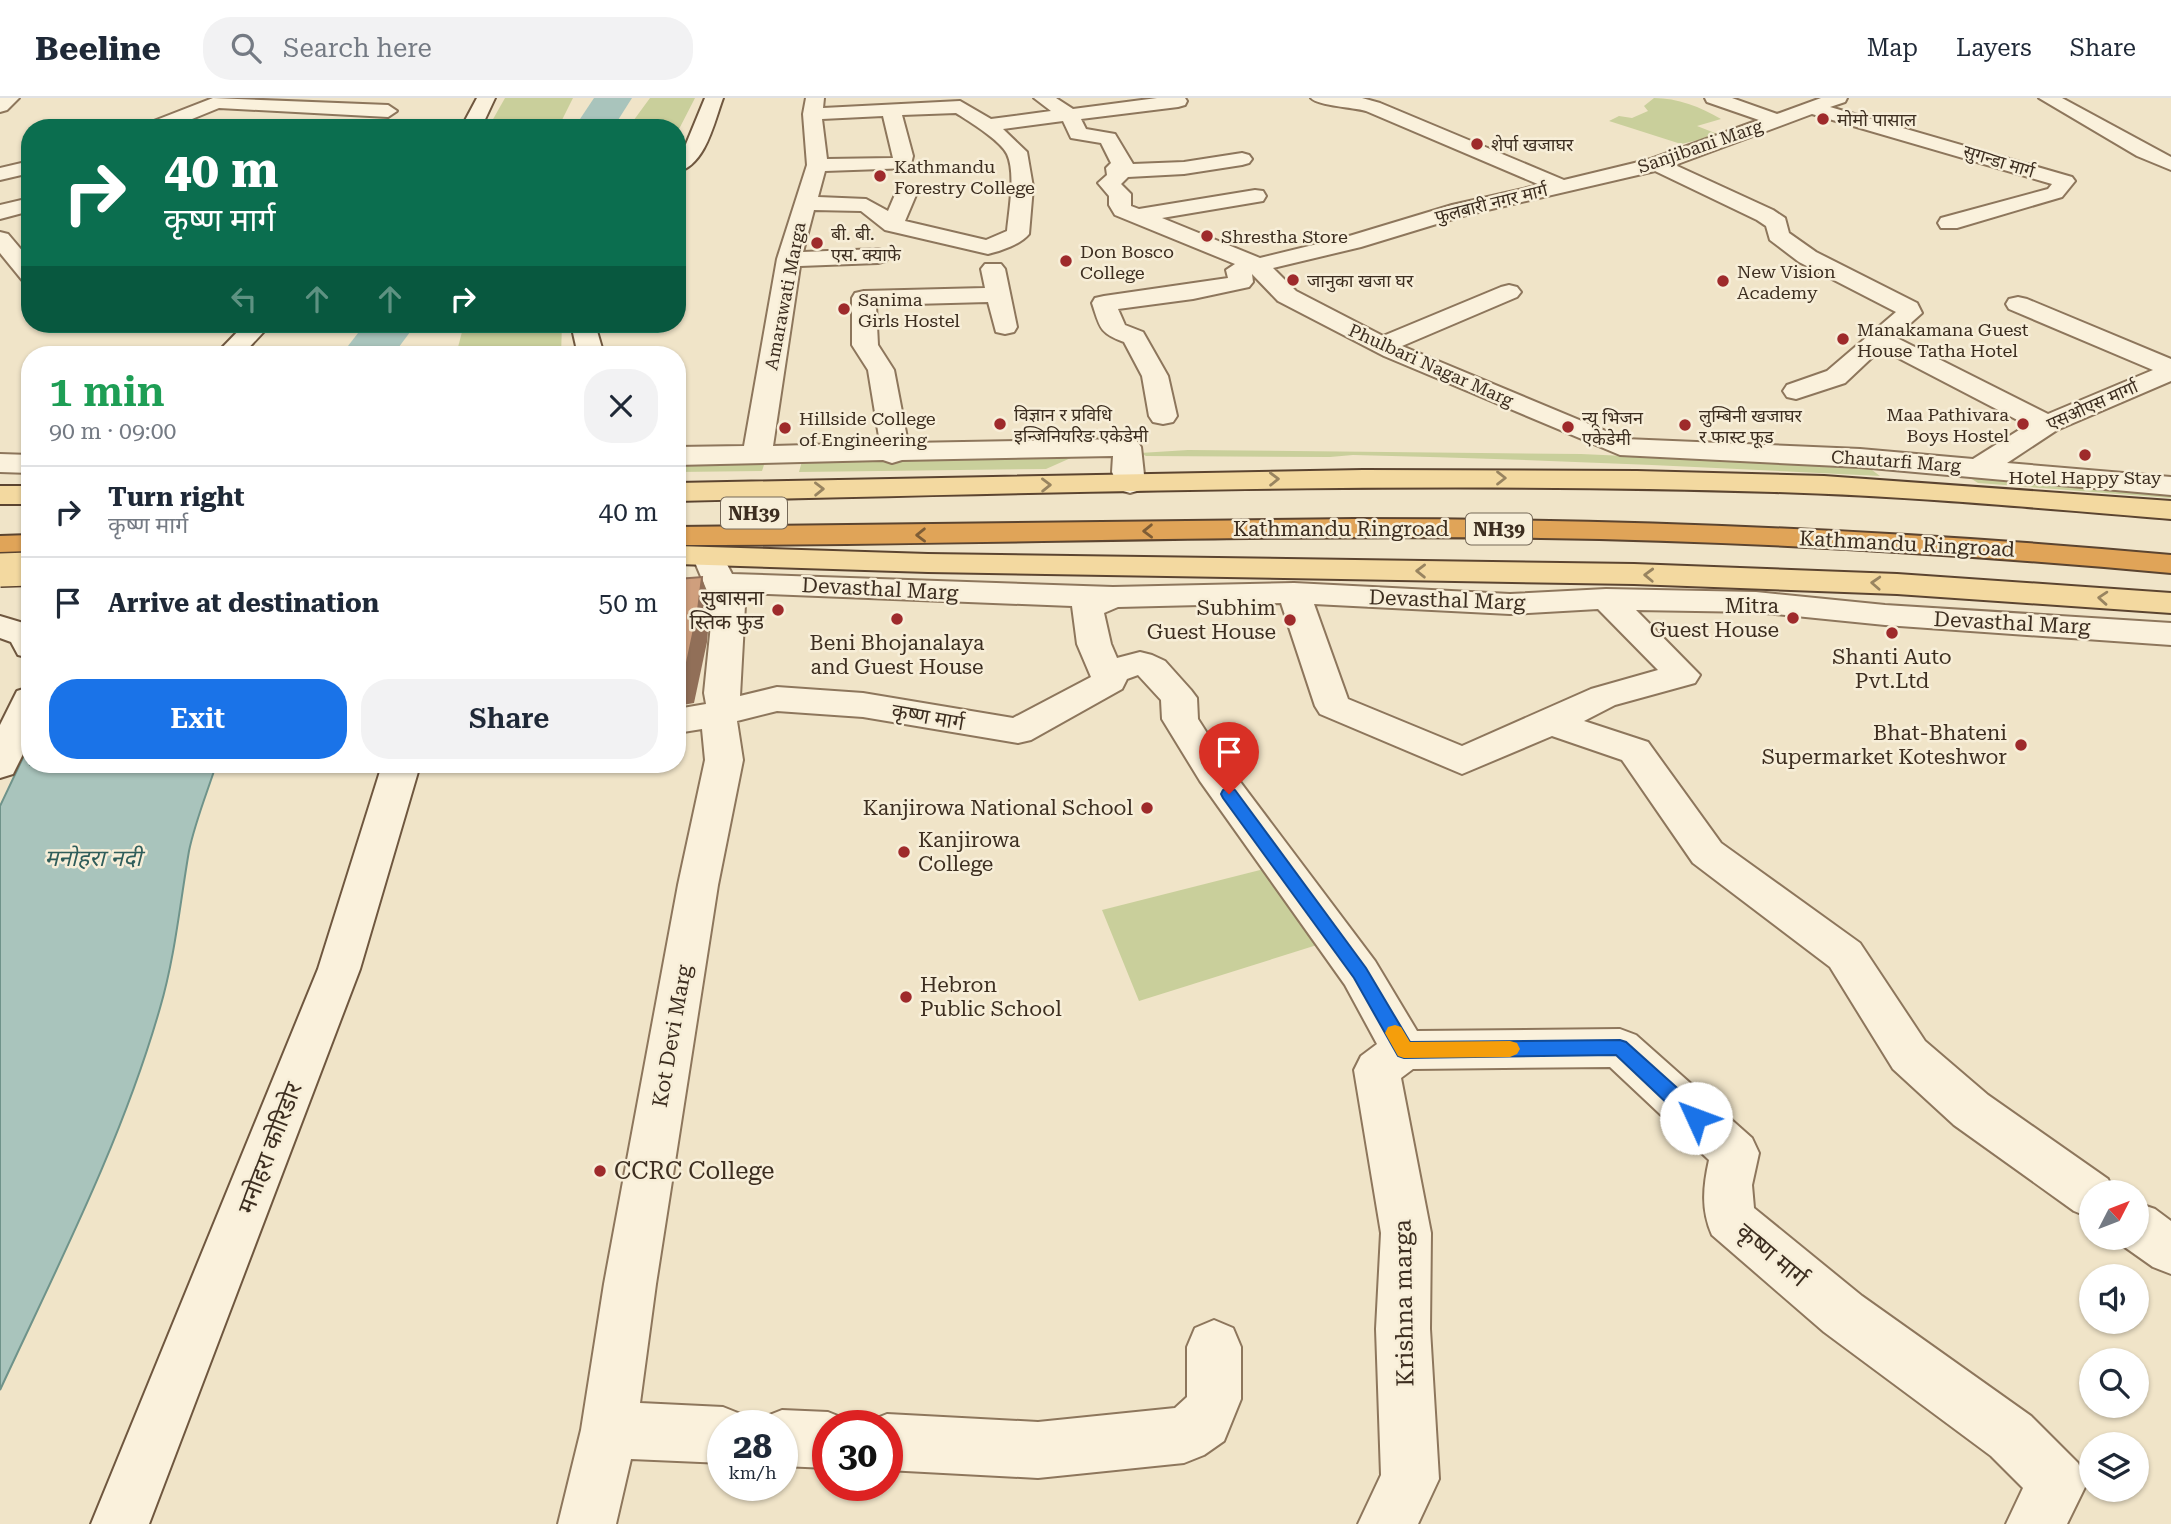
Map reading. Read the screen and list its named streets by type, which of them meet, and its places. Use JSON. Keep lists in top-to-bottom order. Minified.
{"streets":{"highway":["NH39","Kathmandu Ringroad"],"street":["Sanjibani Marg","सुगन्डा मार्ग","फुलबारी नगर मार्ग","Amarawati Marga","Phulbari Nagar Marg","एसओएस मार्गा","Chautarfi Marg","Devasthal Marg","कृष्ण मार्ग","Kot Devi Marg","मनोहरा कोरिडोर","Krishna marga"]},"crossings":[["Sanjibani Marg","सुगन्डा मार्ग"],["Sanjibani Marg","फुलबारी नगर मार्ग"],["फुलबारी नगर मार्ग","Phulbari Nagar Marg"],["Phulbari Nagar Marg","Chautarfi Marg"],["एसओएस मार्गा","Chautarfi Marg"],["Kathmandu Ringroad","Devasthal Marg"],["Kathmandu Ringroad","Kot Devi Marg"],["Devasthal Marg","Kot Devi Marg"],["कृष्ण मार्ग","Kot Devi Marg"],["कृष्ण मार्ग","Krishna marga"]],"water":["मनोहरा नदी"],"places":["मोमो पासाल","शेर्पा खजाघर","Kathmandu Forestry College","Shrestha Store","बी. बी. एस. क्याफे","Don Bosco College","जानुका खजा घर","New Vision Academy","Sanima Girls Hostel","Manakamana Guest House Tatha Hotel","विज्ञान र प्रविधि इन्जिनियरिङ एकेडेमी","Maa Pathivara Boys Hostel","लुम्बिनी खजाघर र फास्ट फूड","न्यू भिजन एकेडेमी","Hillside College of Engineering","Hotel Happy Stay","सुबासना स्तिक फुड","Mitra Guest House","Beni Bhojanalaya and Guest House","Subhim Guest House","Shanti Auto Pvt.Ltd","Bhat-Bhateni Supermarket Koteshwor","Kanjirowa National School","Kanjirowa College","Hebron Public School","CCRC College"],"north":"top right","page":{"header":"Beeline","search":"Search here","nav":["Map","Layers","Share"],"turn":["40 m","कृष्ण मार्ग"],"heading":["1 min","90 m · 09:00"],"list":[{"name":"Turn right","note":"कृष्ण मार्ग","value":"40 m"},{"name":"Arrive at destination","value":"50 m"}],"buttons":["Exit","Share"],"speed":"28 km/h","limit":"30"}}
